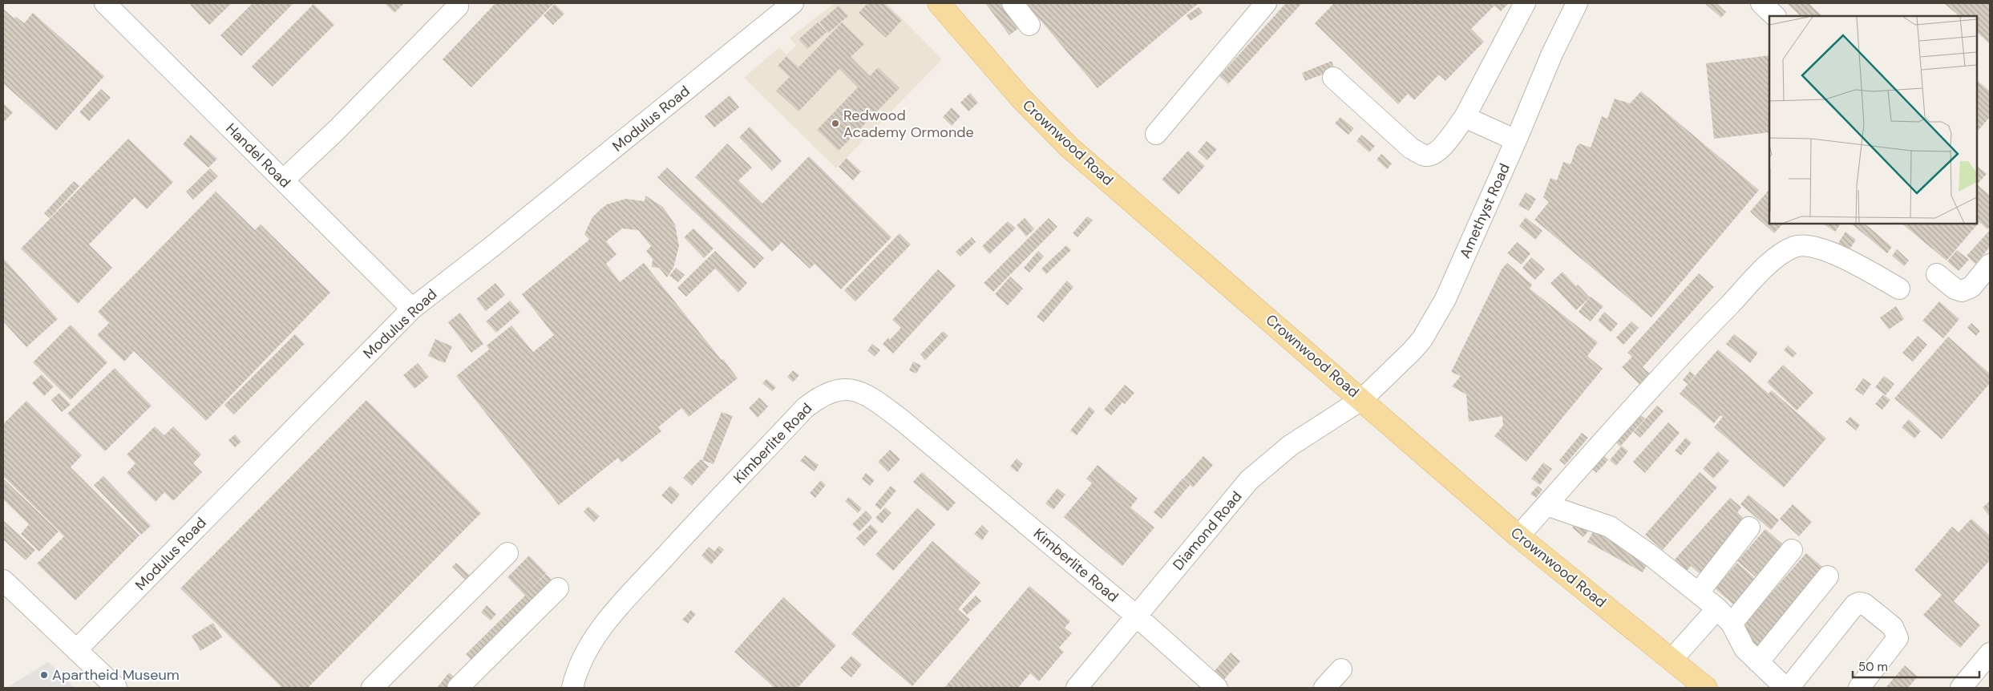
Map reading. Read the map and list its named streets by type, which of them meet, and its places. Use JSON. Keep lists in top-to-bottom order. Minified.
{"streets":{"main road":["Crownwood Road"],"street":["Modulus Road","Handel Road","Amethyst Road","Kimberlite Road","Diamond Road"]},"crossings":[["Modulus Road","Handel Road"],["Crownwood Road","Amethyst Road"],["Crownwood Road","Diamond Road"],["Amethyst Road","Diamond Road"],["Kimberlite Road","Diamond Road"]],"places":["Redwood Academy Ormonde","Apartheid Museum"],"scale_bar":"50 m"}
